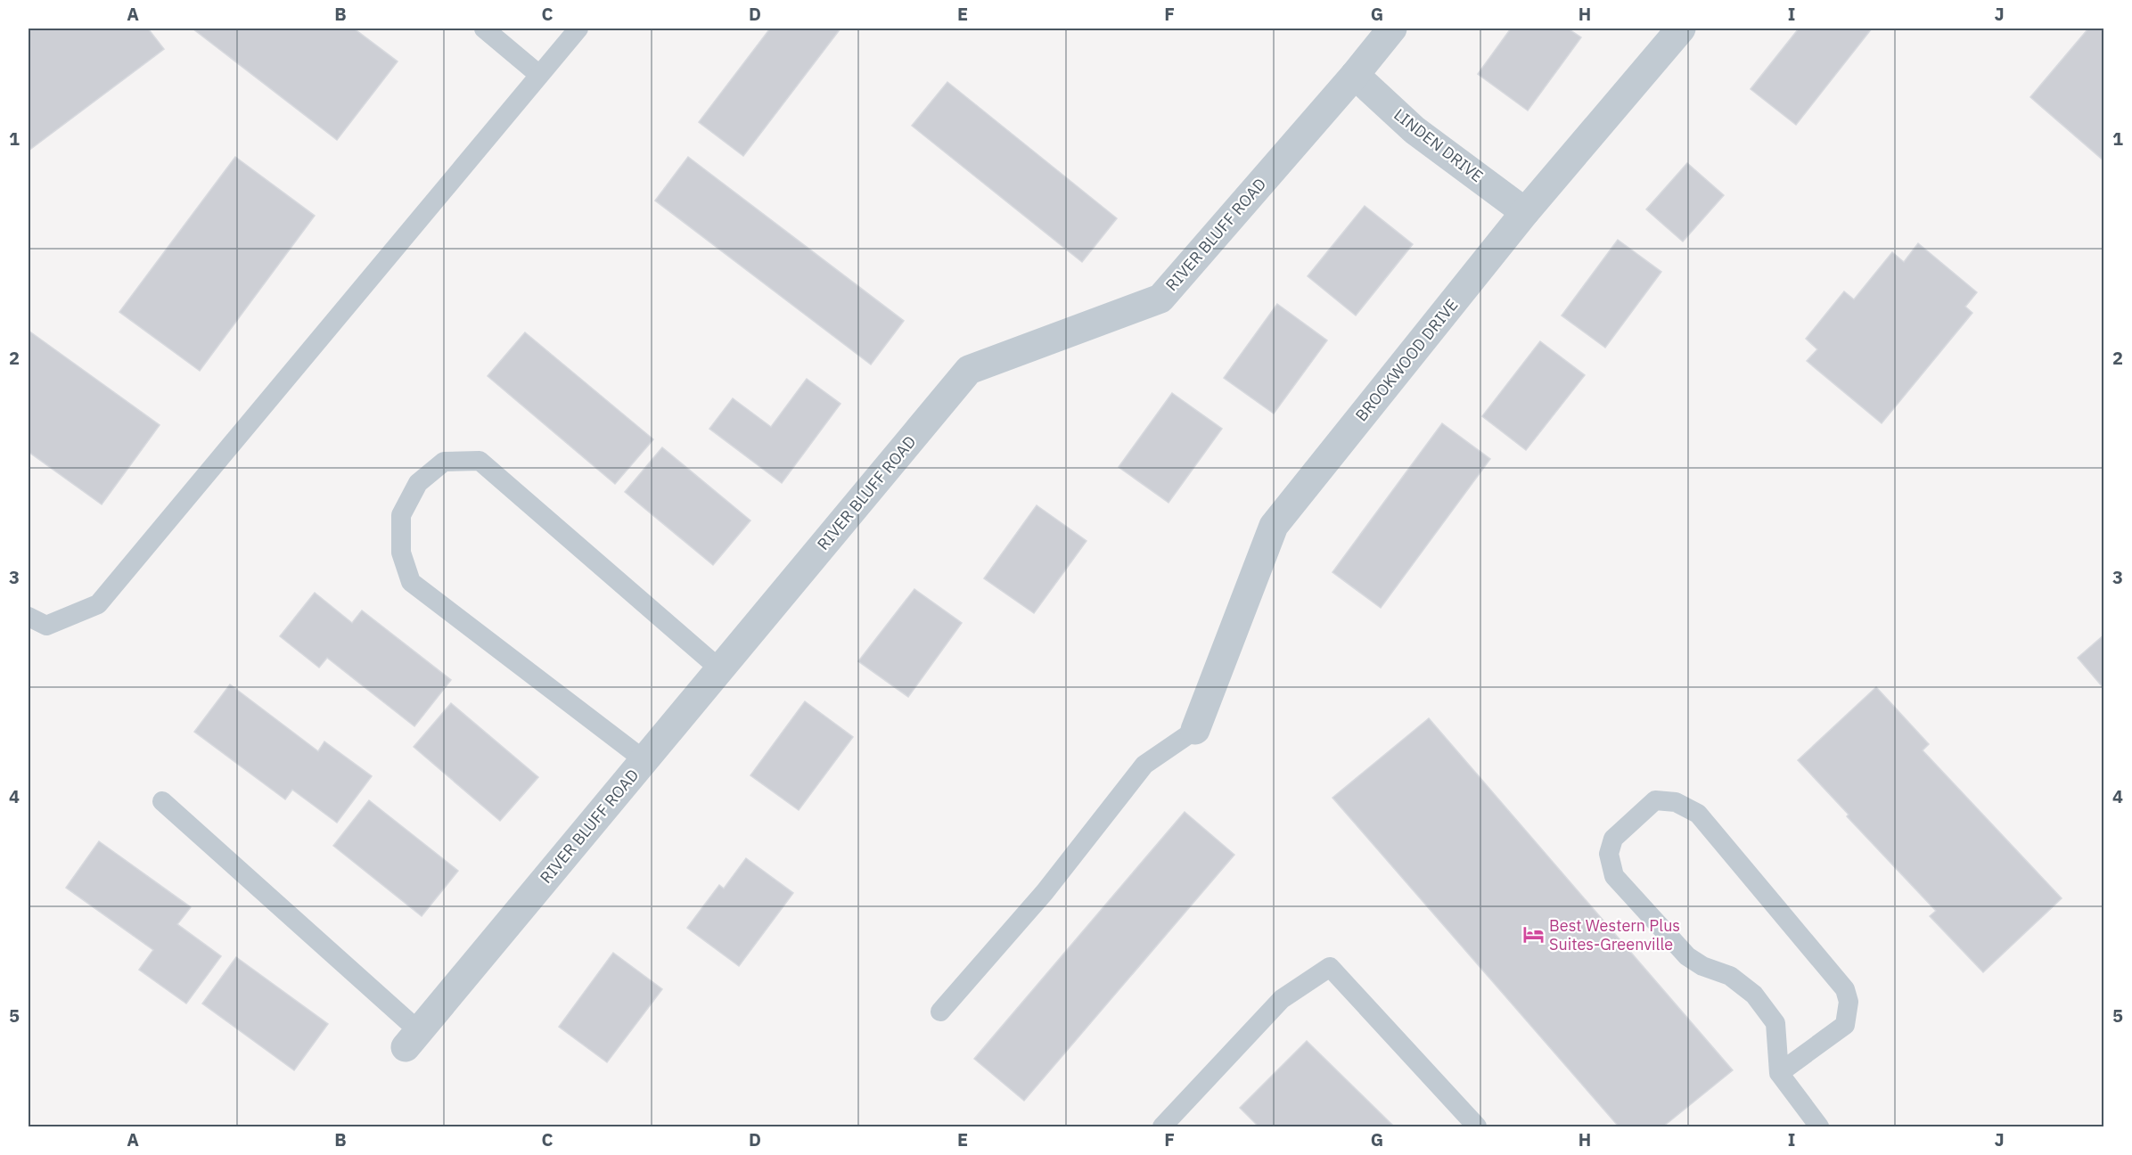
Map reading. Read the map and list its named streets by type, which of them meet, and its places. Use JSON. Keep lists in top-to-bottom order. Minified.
{"streets":{"street":["LINDEN DRIVE","RIVER BLUFF ROAD","BROOKWOOD DRIVE"]},"crossings":[["LINDEN DRIVE","RIVER BLUFF ROAD"],["LINDEN DRIVE","BROOKWOOD DRIVE"]],"places":{"hotel":["Best Western Plus Suites-Greenville"]},"grid":{"columns":["A","B","C","D","E","F","G","H","I","J"],"rows":["1","2","3","4","5"]}}
